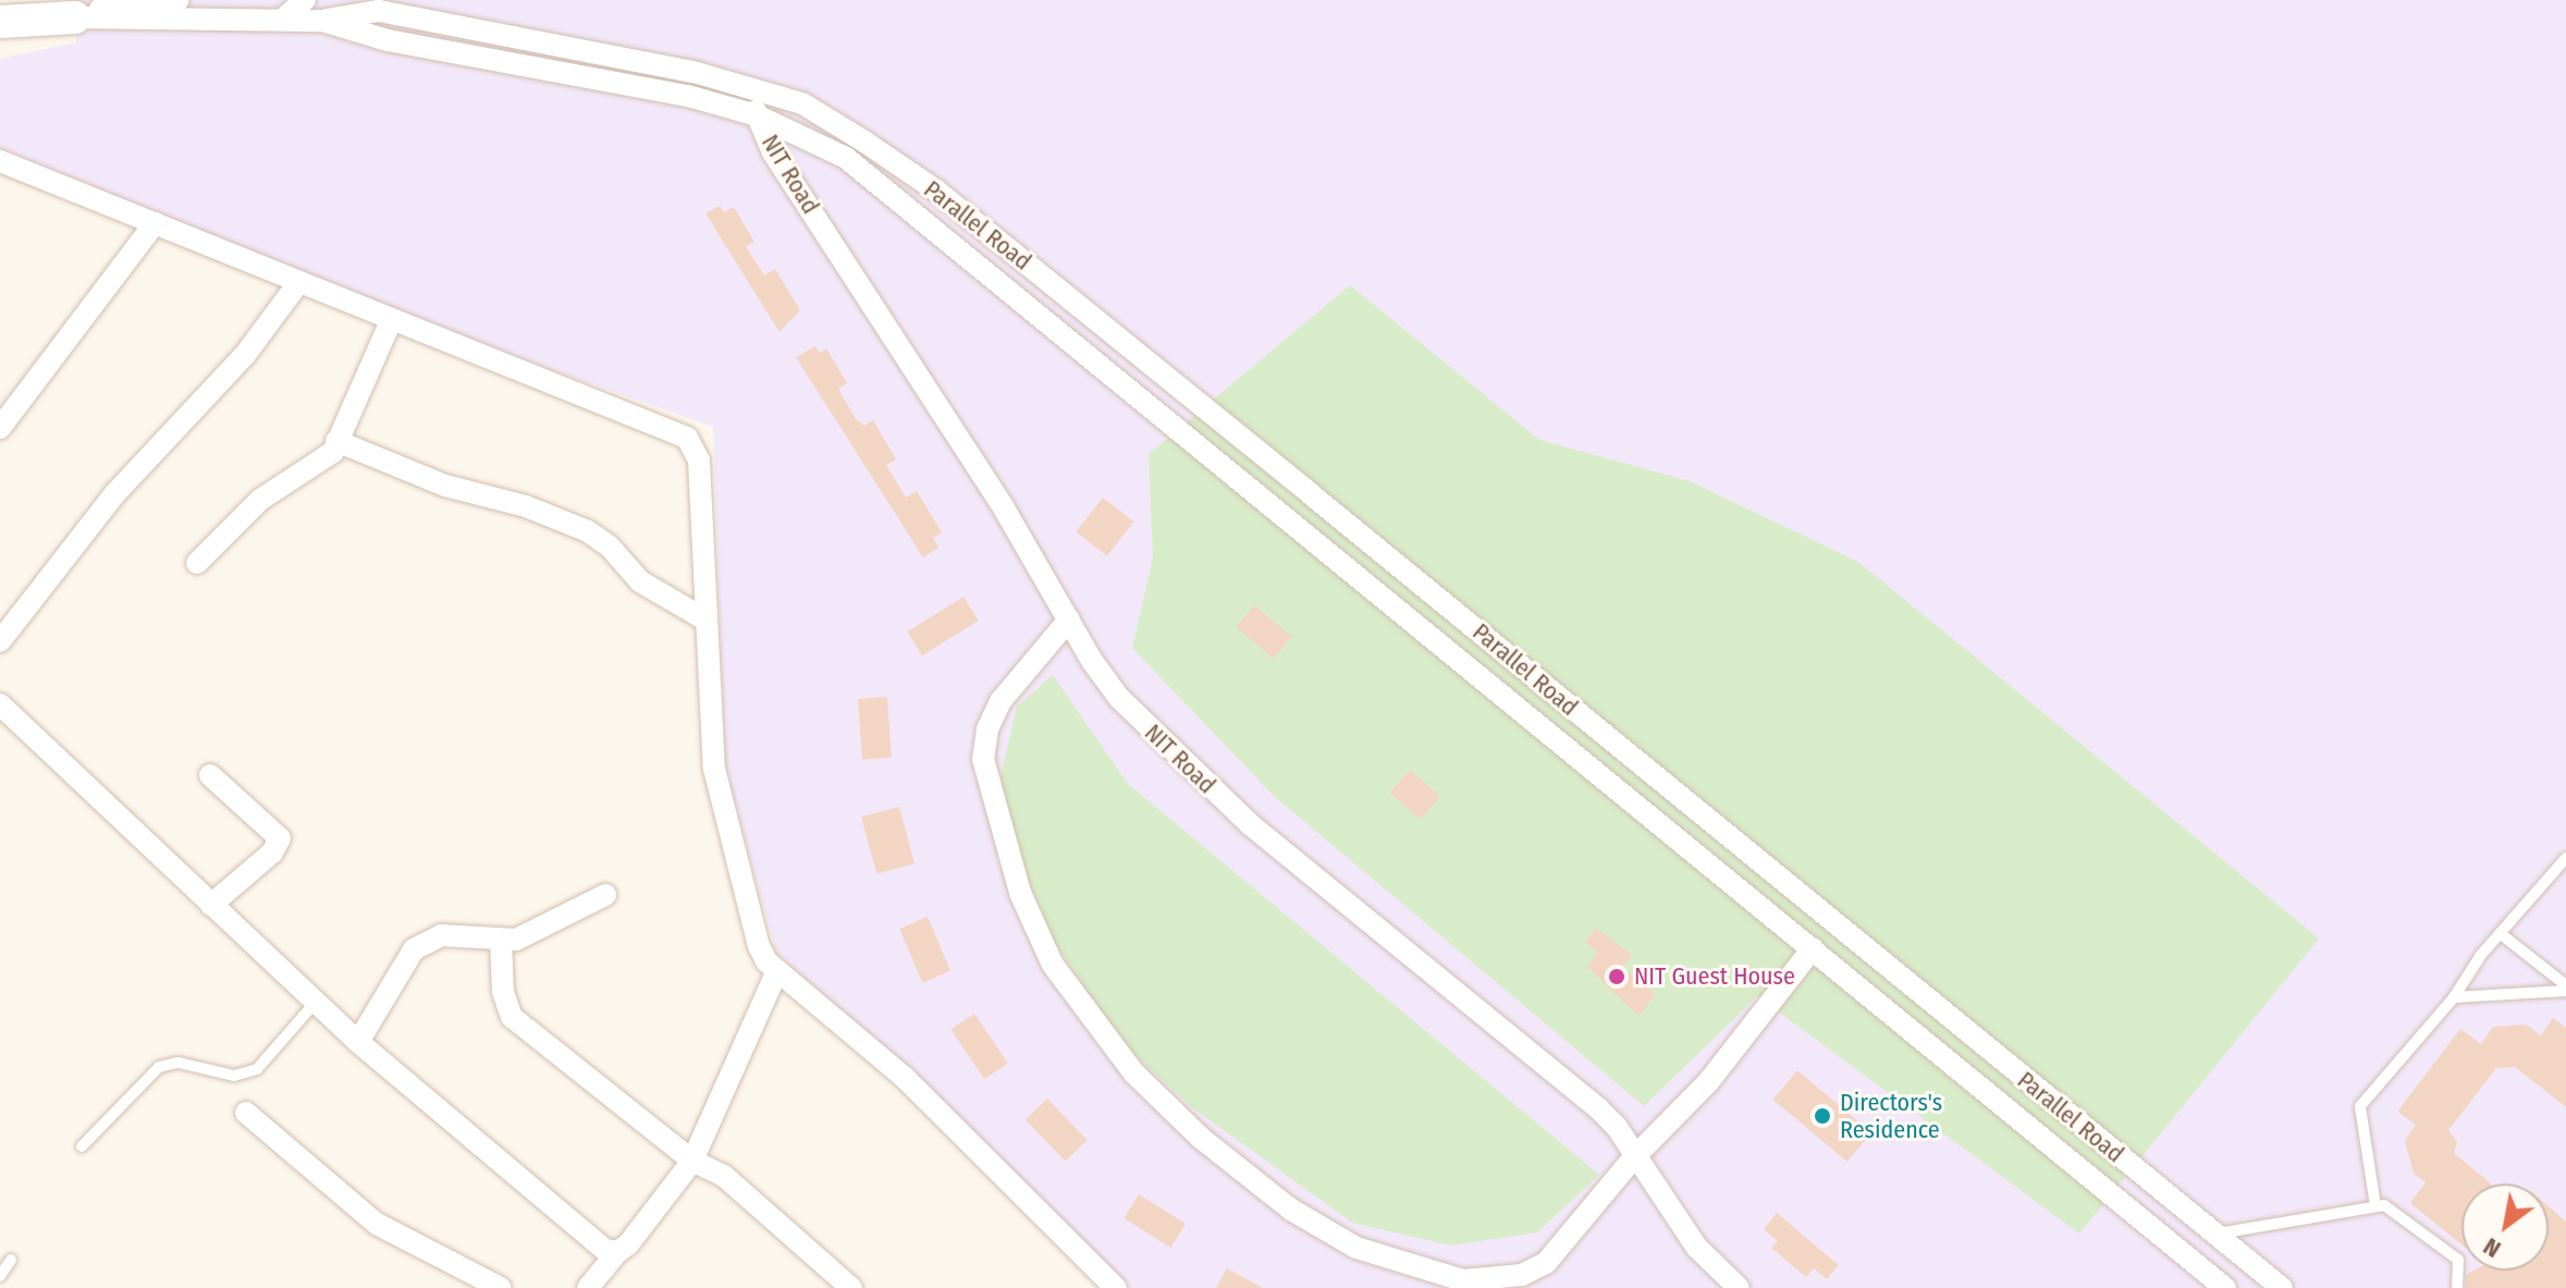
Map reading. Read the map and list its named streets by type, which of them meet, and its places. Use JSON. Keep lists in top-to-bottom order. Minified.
{"streets":{"main road":["NIT Road"],"street":["Parallel Road"]},"crossings":[["NIT Road","Parallel Road"]],"places":["NIT Guest House","Directors's Residence"],"north":"bottom left"}
